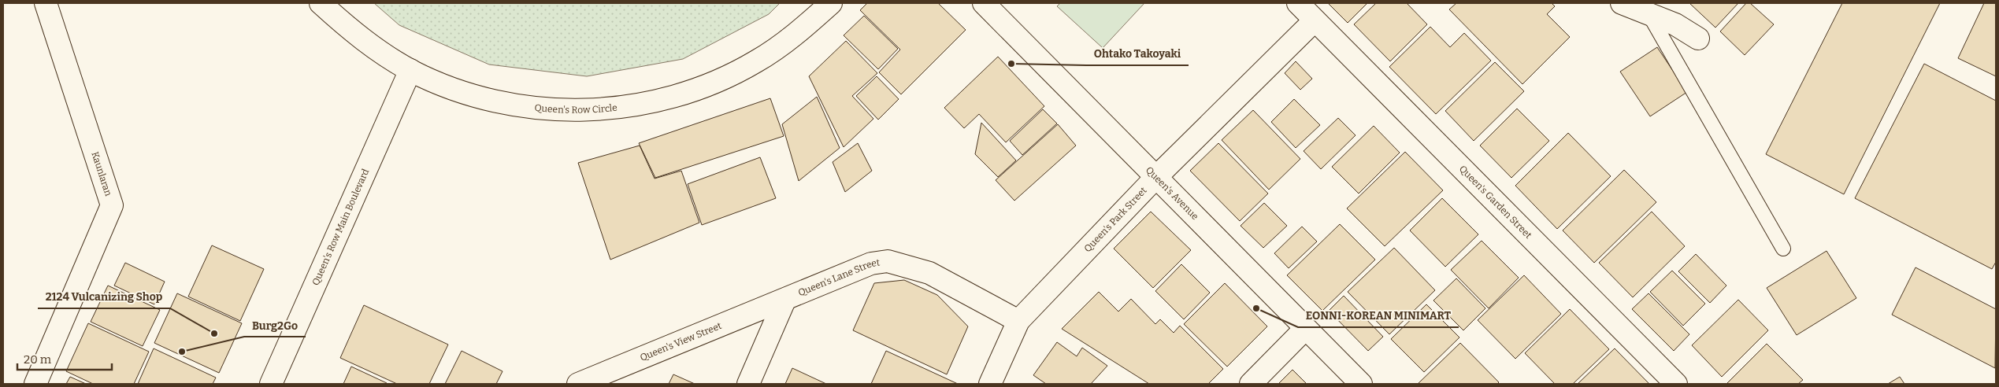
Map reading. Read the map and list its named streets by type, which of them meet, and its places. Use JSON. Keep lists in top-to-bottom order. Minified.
{"streets":{"street":["Queen's Row Circle","Kaunlaran","Queen's Avenue","Queen's Garden Street","Queen's Park Street","Queen's Row Main Boulevard","Queen's Lane Street","Queen's View Street"]},"crossings":[["Queen's Row Circle","Queen's Row Main Boulevard"],["Queen's Avenue","Queen's Park Street"],["Queen's Garden Street","Queen's Park Street"],["Queen's Park Street","Queen's Lane Street"],["Queen's Lane Street","Queen's View Street"]],"places":["Ohtako Takoyaki","EONNI-KOREAN MINIMART","2124 Vulcanizing Shop","Burg2Go"],"scale_bar":"20 m"}
